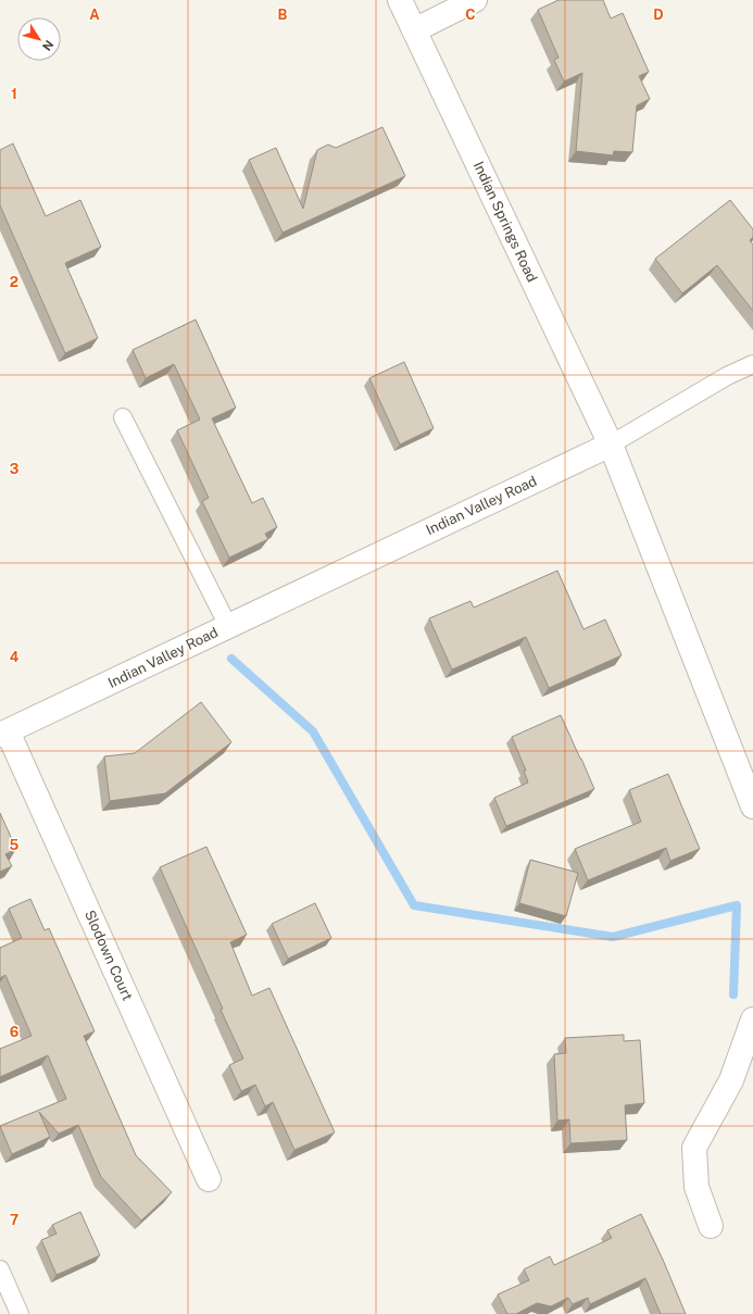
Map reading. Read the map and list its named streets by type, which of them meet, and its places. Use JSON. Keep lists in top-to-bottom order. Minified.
{"streets":{"street":["Indian Springs Road","Indian Valley Road","Slodown Court"]},"crossings":[["Indian Springs Road","Indian Valley Road"],["Indian Valley Road","Slodown Court"]],"north":"bottom right","grid":{"columns":["A","B","C","D"],"rows":["1","2","3","4","5","6","7"]}}
